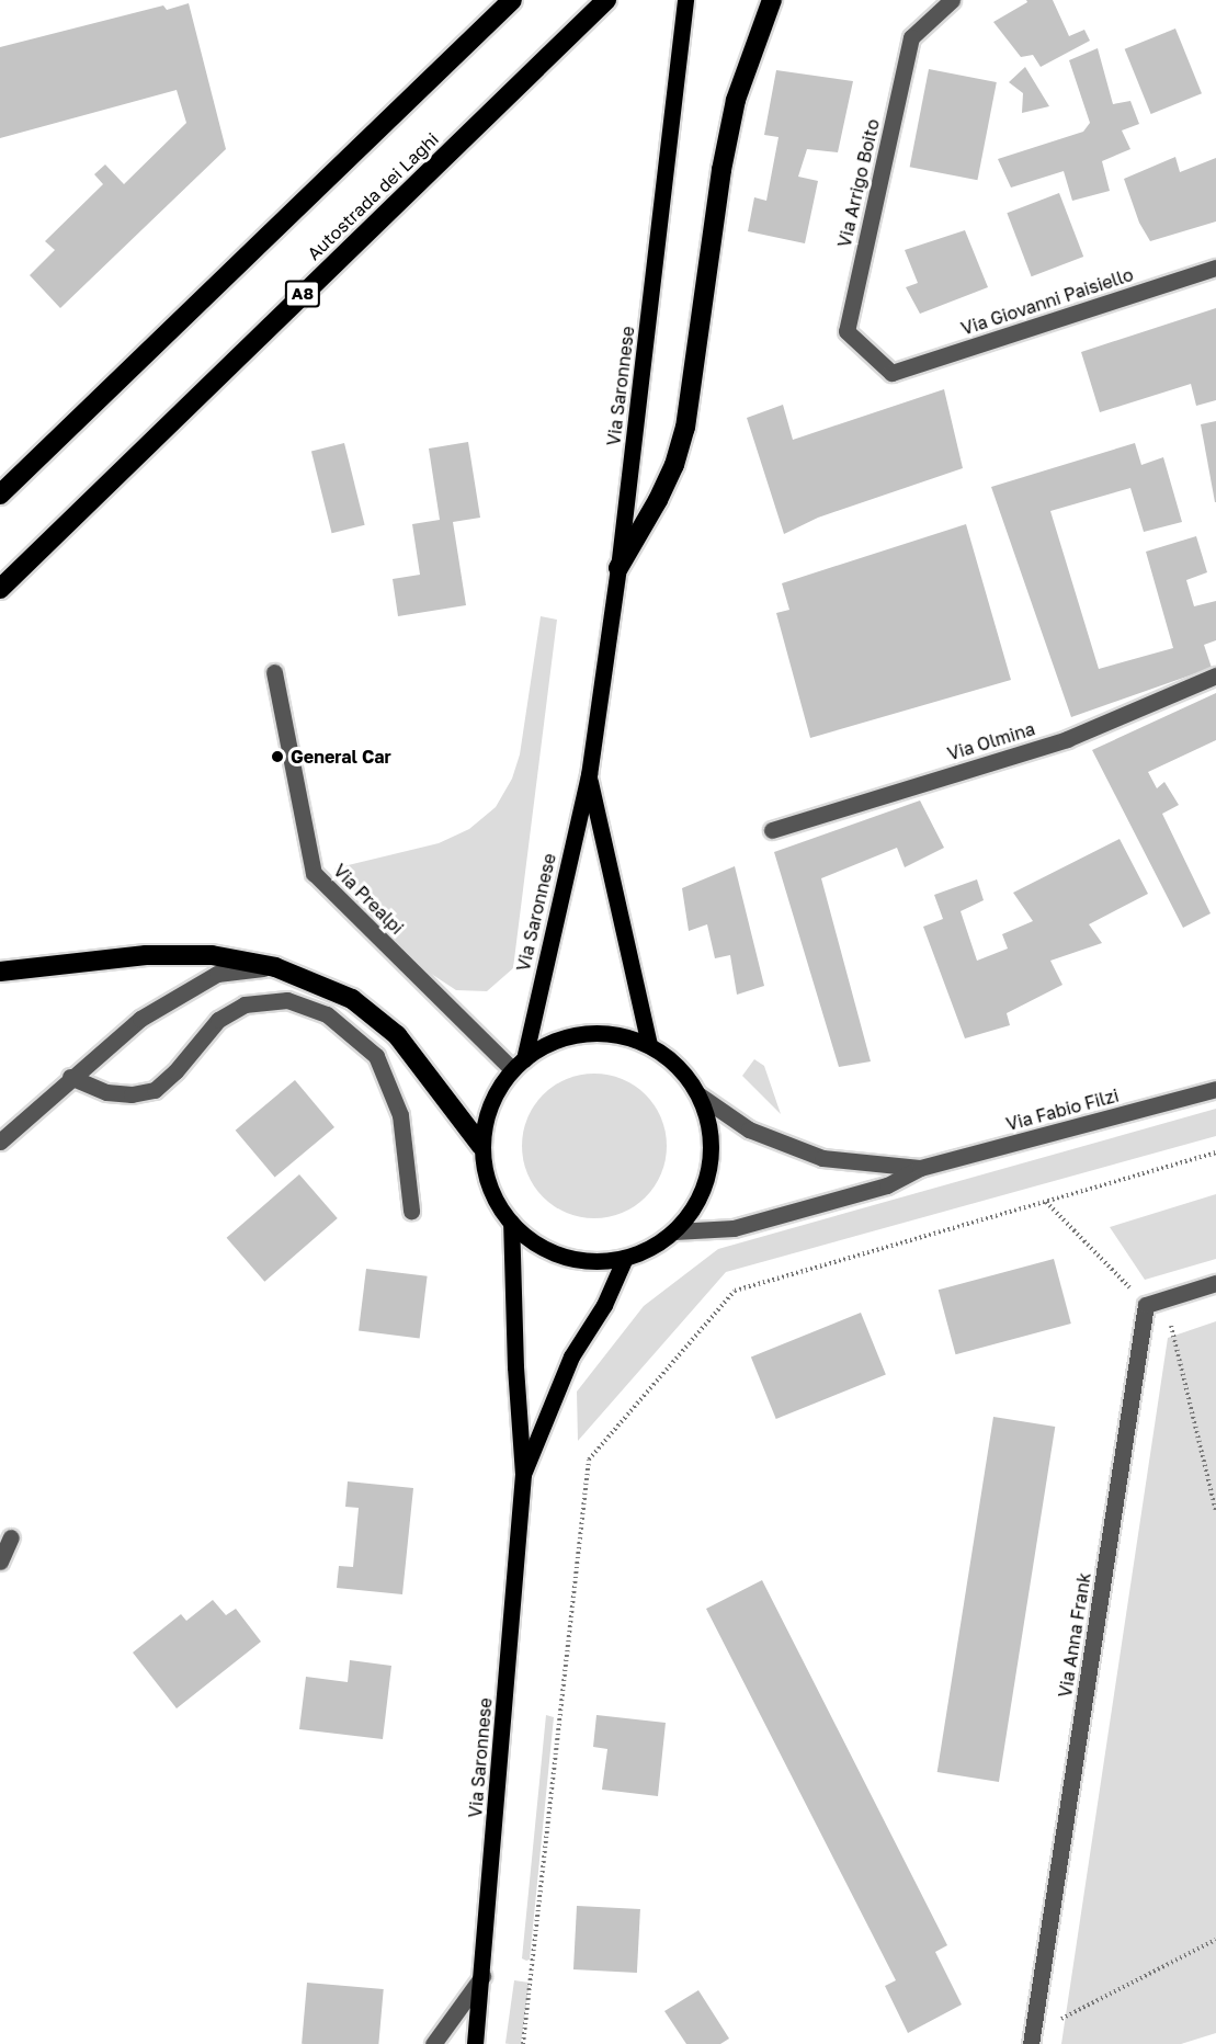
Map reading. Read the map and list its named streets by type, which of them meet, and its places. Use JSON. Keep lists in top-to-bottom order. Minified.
{"streets":{"highway":["Autostrada dei Laghi","A8"],"main road":["Via Saronnese"],"street":["Via Arrigo Boito","Via Giovanni Paisiello","Via Olmina","Via Prealpi","Via Fabio Filzi","Via Anna Frank"]},"crossings":[["Via Arrigo Boito","Via Giovanni Paisiello"],["Via Saronnese","Via Prealpi"],["Via Saronnese","Via Fabio Filzi"],["Via Prealpi","Via Fabio Filzi"]],"places":["General Car"]}
